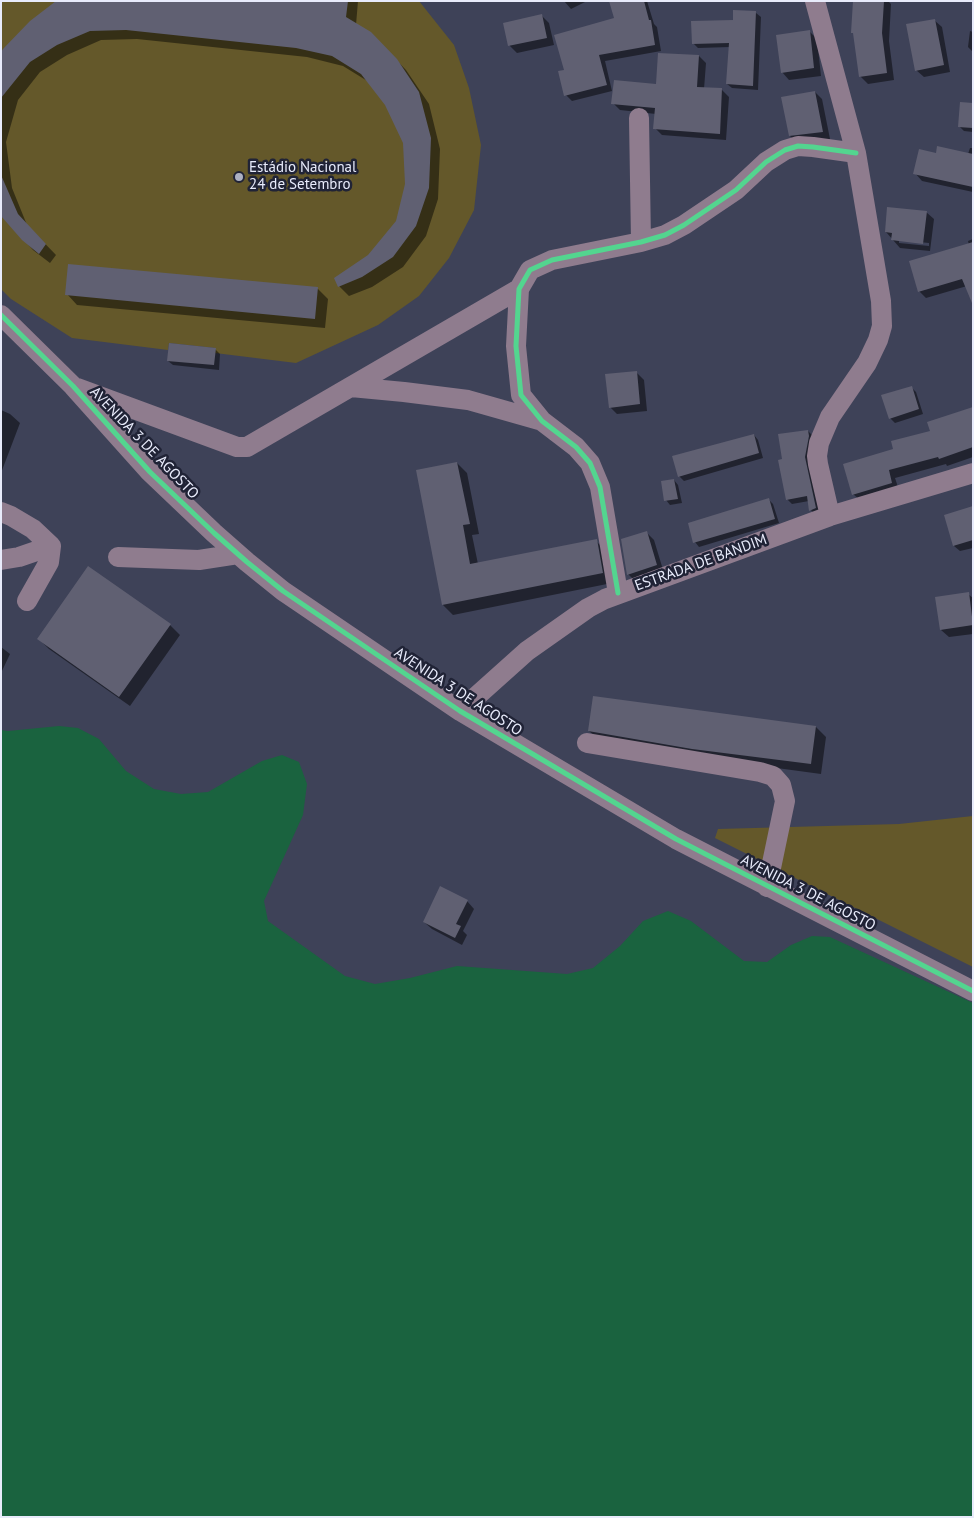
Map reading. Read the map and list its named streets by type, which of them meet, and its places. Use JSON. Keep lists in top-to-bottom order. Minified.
{"streets":{"street":["AVENIDA 3 DE AGOSTO","ESTRADA DE BANDIM"]},"crossings":[["AVENIDA 3 DE AGOSTO","ESTRADA DE BANDIM"]],"places":["Estádio Nacional 24 de Setembro"]}
